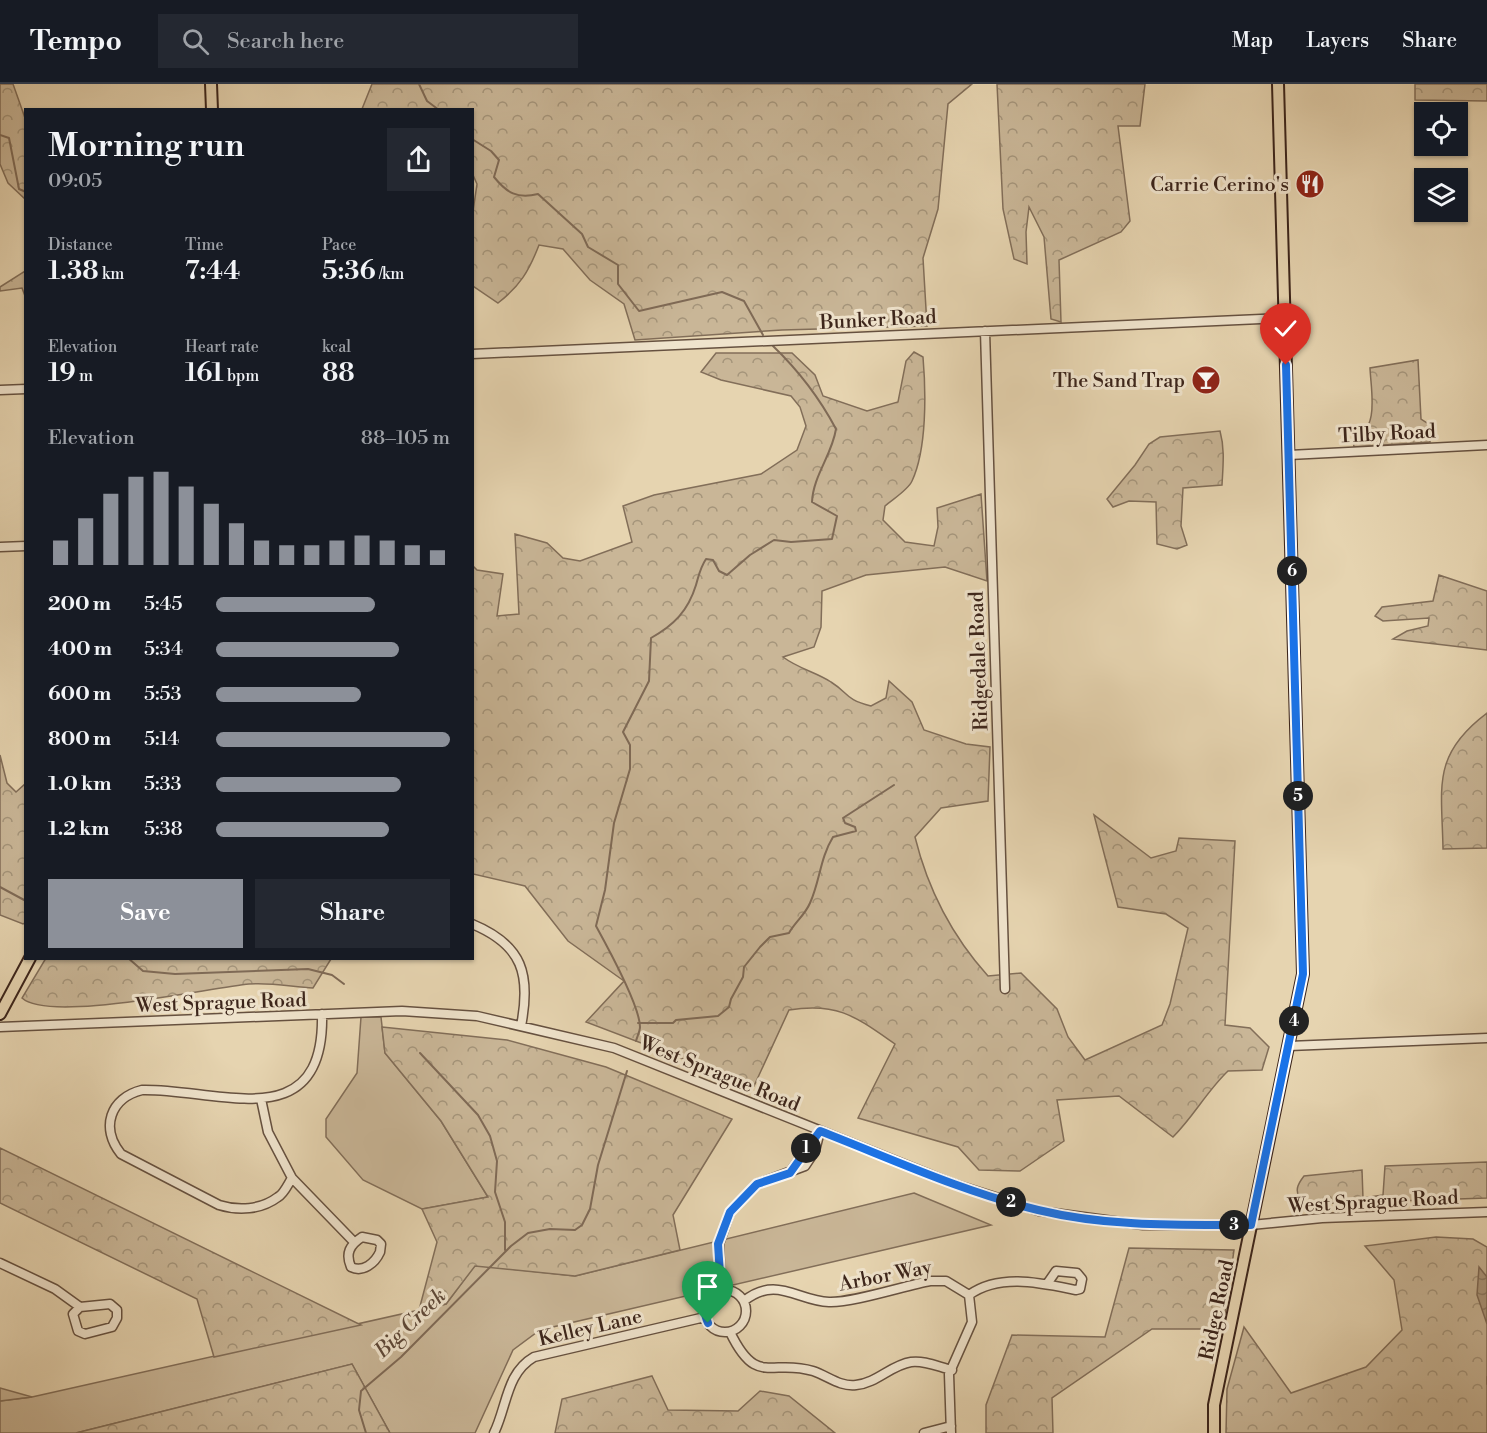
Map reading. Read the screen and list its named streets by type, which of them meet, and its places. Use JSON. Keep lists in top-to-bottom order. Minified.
{"streets":{"main road":["Ridge Road"],"street":["Bunker Road","Tilby Road","Ridgedale Road","West Sprague Road","Arbor Way","Kelley Lane"]},"crossings":[["Bunker Road","Ridgedale Road"],["Bunker Road","Ridge Road"],["Tilby Road","Ridge Road"],["West Sprague Road","Ridge Road"],["Arbor Way","Kelley Lane"]],"water":["Big Creek"],"places":{"restaurant":["Carrie Cerino's"],"bar":["The Sand Trap"]},"page":{"header":"Tempo","search":"Search here","nav":["Map","Layers","Share"],"heading":["Morning run","09:05"],"stats":[["Distance","1.38 km"],["Time","7:44"],["Pace","5:36 /km"],["Elevation","19 m"],["Heart rate","161 bpm"],["kcal","88"]],"chart":["Elevation","88–105 m"],"pins":["6","5","4","1","2","3"],"list":[{"name":"200 m","note":"5:45"},{"name":"400 m","note":"5:34"},{"name":"600 m","note":"5:53"},{"name":"800 m","note":"5:14"},{"name":"1.0 km","note":"5:33"},{"name":"1.2 km","note":"5:38"}],"buttons":["Save","Share"]}}
